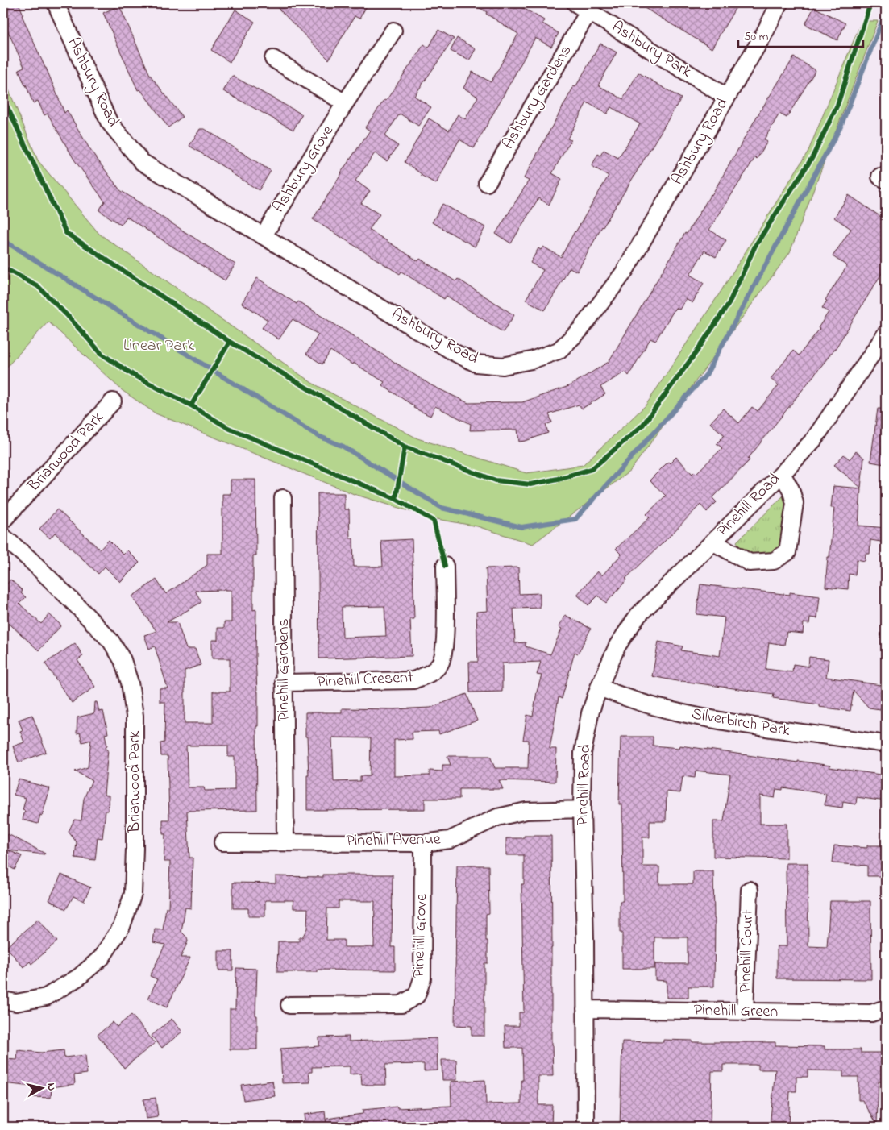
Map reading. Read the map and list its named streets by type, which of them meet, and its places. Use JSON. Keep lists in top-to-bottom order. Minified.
{"streets":{"street":["Ashbury Park","Ashbury Road","Ashbury Gardens","Ashbury Grove","Briarwood Park","Pinehill Road","Pinehill Gardens","Pinehill Cresent","Silverbirch Park","Pinehill Avenue","Pinehill Grove","Pinehill Court","Pinehill Green"]},"crossings":[["Ashbury Park","Ashbury Road"],["Ashbury Park","Ashbury Gardens"],["Ashbury Road","Ashbury Grove"],["Pinehill Road","Silverbirch Park"],["Pinehill Road","Pinehill Avenue"],["Pinehill Road","Pinehill Green"],["Pinehill Gardens","Pinehill Cresent"],["Pinehill Gardens","Pinehill Avenue"],["Pinehill Avenue","Pinehill Grove"],["Pinehill Court","Pinehill Green"]],"parks":["Linear Park"],"scale_bar":"50 m","north":"right"}
